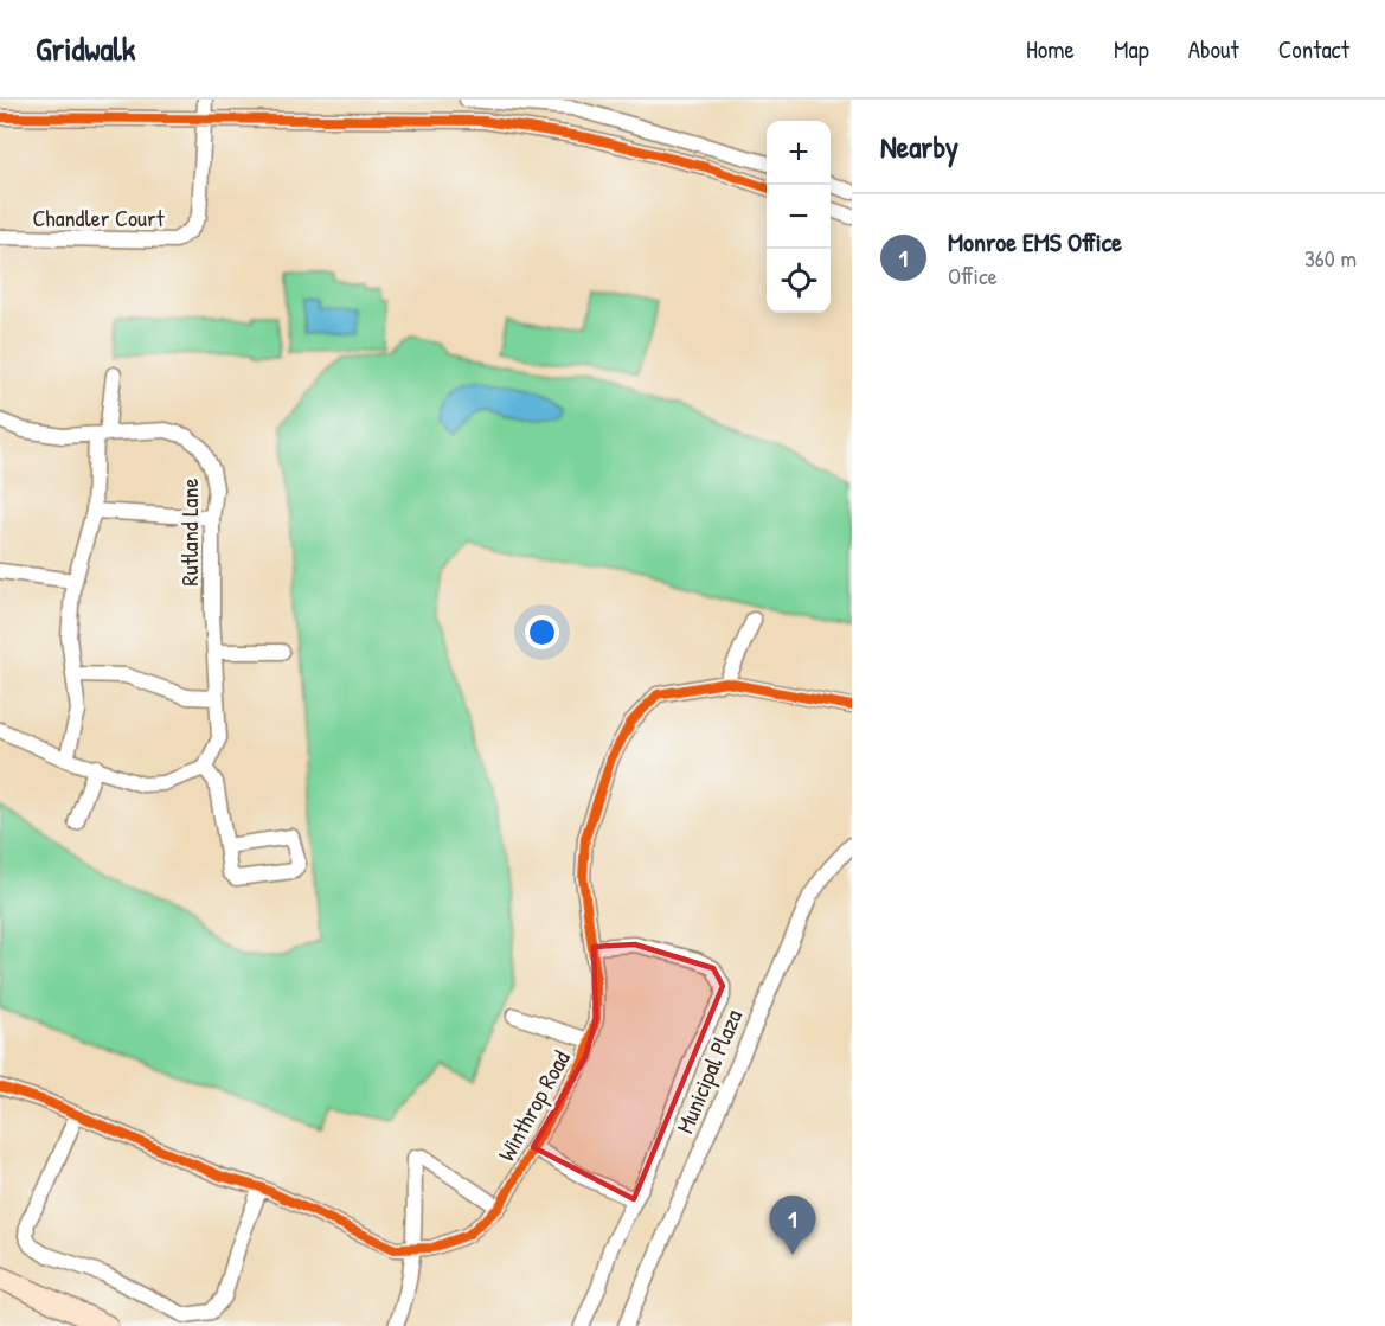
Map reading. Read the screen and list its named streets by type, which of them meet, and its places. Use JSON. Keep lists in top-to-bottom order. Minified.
{"streets":{"street":["Chandler Court","Rutland Lane","Municipal Plaza","Winthrop Road"]},"page":{"header":"Gridwalk","nav":["Home","Map","About","Contact"],"heading":"Nearby","map_buttons":["+","−"],"list":[{"mark":"1","name":"Monroe EMS Office","note":"Office","value":"360 m"}],"pins":"1"}}
